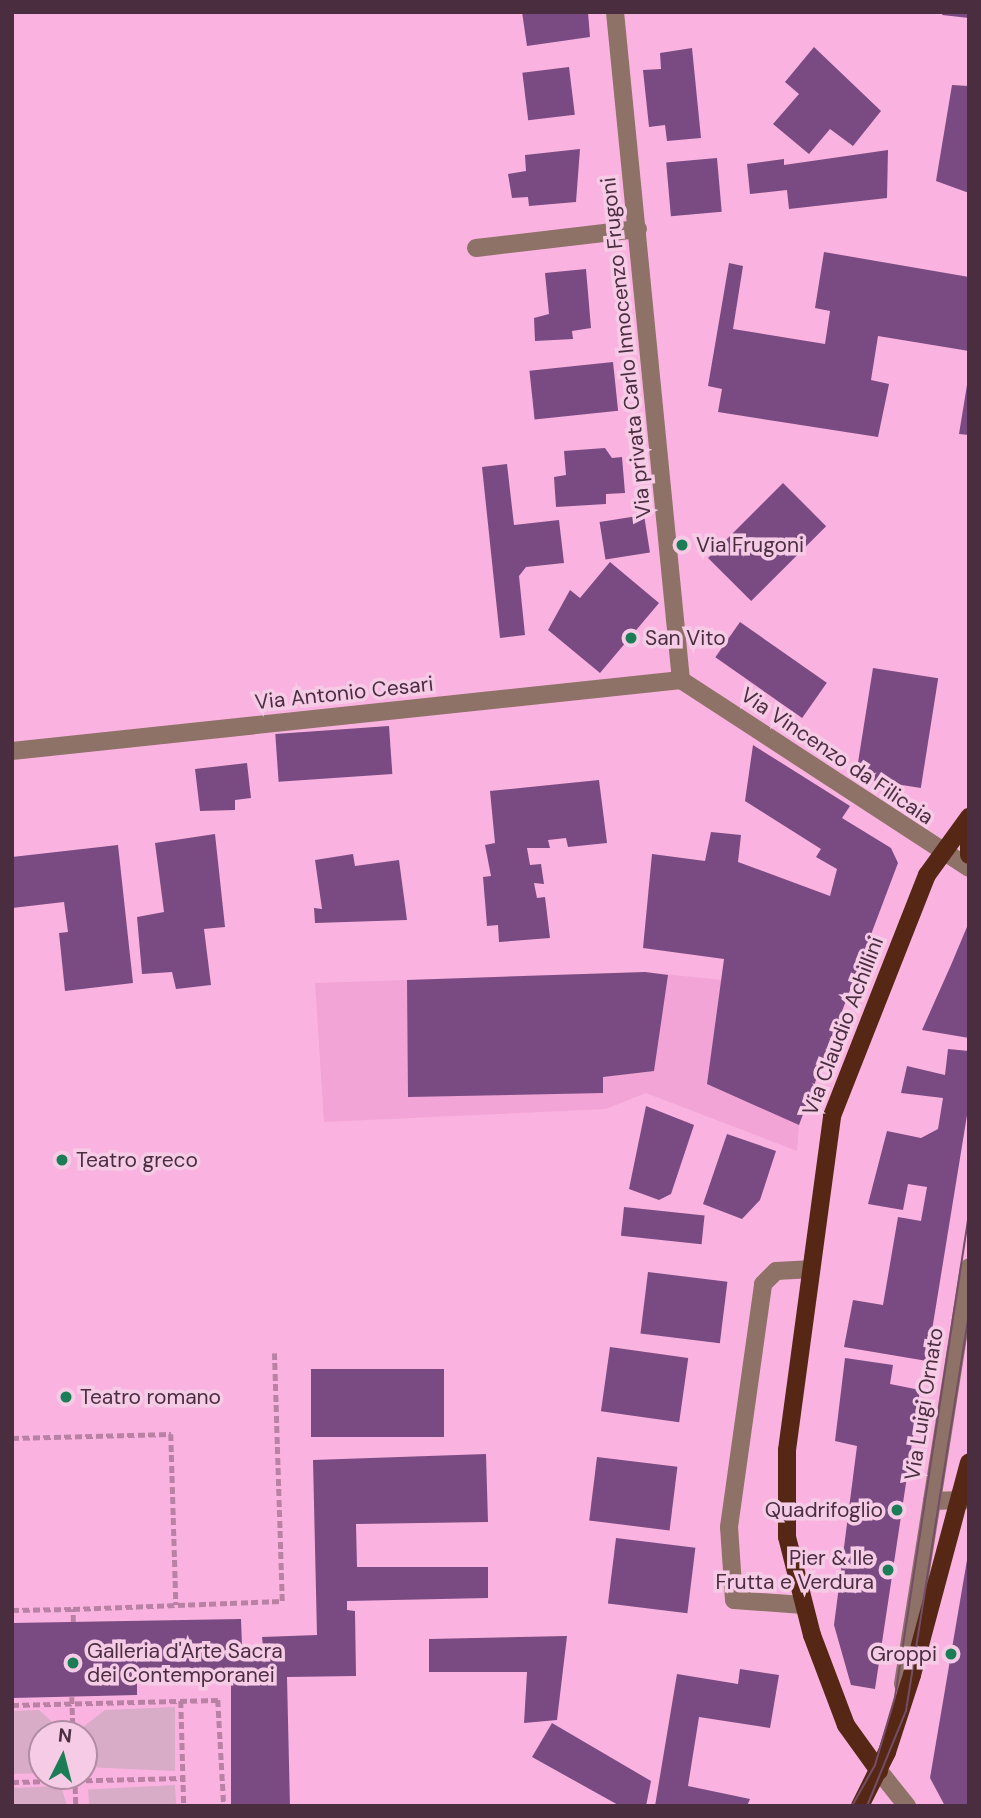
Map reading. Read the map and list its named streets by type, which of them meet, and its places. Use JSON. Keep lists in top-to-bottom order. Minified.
{"streets":{"main road":["Via Claudio Achillini","Via Luigi Ornato"],"street":["Via privata Carlo Innocenzo Frugoni","Via Antonio Cesari","Via Vincenzo da Filicaia"]},"crossings":[["Via privata Carlo Innocenzo Frugoni","Via Antonio Cesari"],["Via privata Carlo Innocenzo Frugoni","Via Vincenzo da Filicaia"],["Via Antonio Cesari","Via Vincenzo da Filicaia"],["Via Vincenzo da Filicaia","Via Claudio Achillini"],["Via Claudio Achillini","Via Luigi Ornato"]],"places":["Via Frugoni","San Vito","Teatro greco","Teatro romano","Quadrifoglio","Pier & Ile Frutta e Verdura","Groppi","Galleria d'Arte Sacra dei Contemporanei"],"north":"top"}
